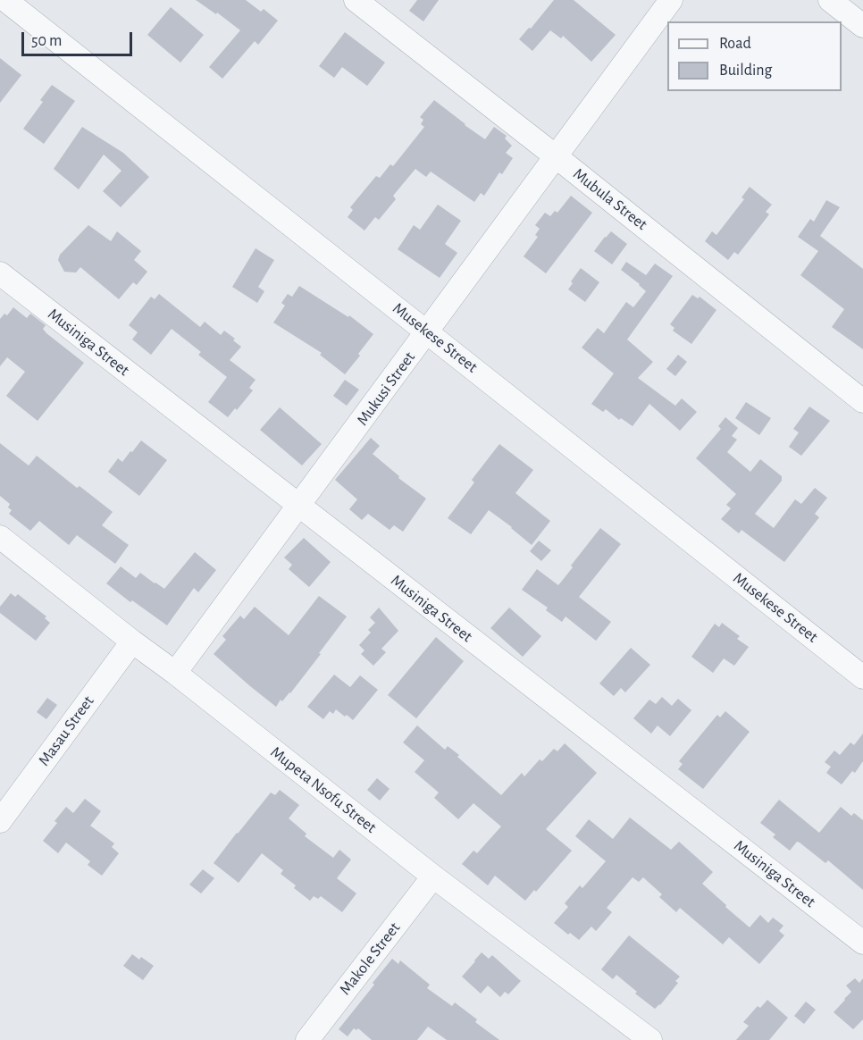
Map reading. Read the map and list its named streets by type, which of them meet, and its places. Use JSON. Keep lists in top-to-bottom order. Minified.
{"streets":{"street":["Mubula Street","Musekese Street","Musiniga Street","Mukusi Street","Masau Street","Mupeta Nsofu Street","Makole Street"]},"crossings":[["Mubula Street","Mukusi Street"],["Musekese Street","Mukusi Street"],["Musiniga Street","Mukusi Street"],["Mukusi Street","Mupeta Nsofu Street"],["Masau Street","Mupeta Nsofu Street"],["Mupeta Nsofu Street","Makole Street"]],"legend":["Road","Building"],"scale_bar":"50 m"}
